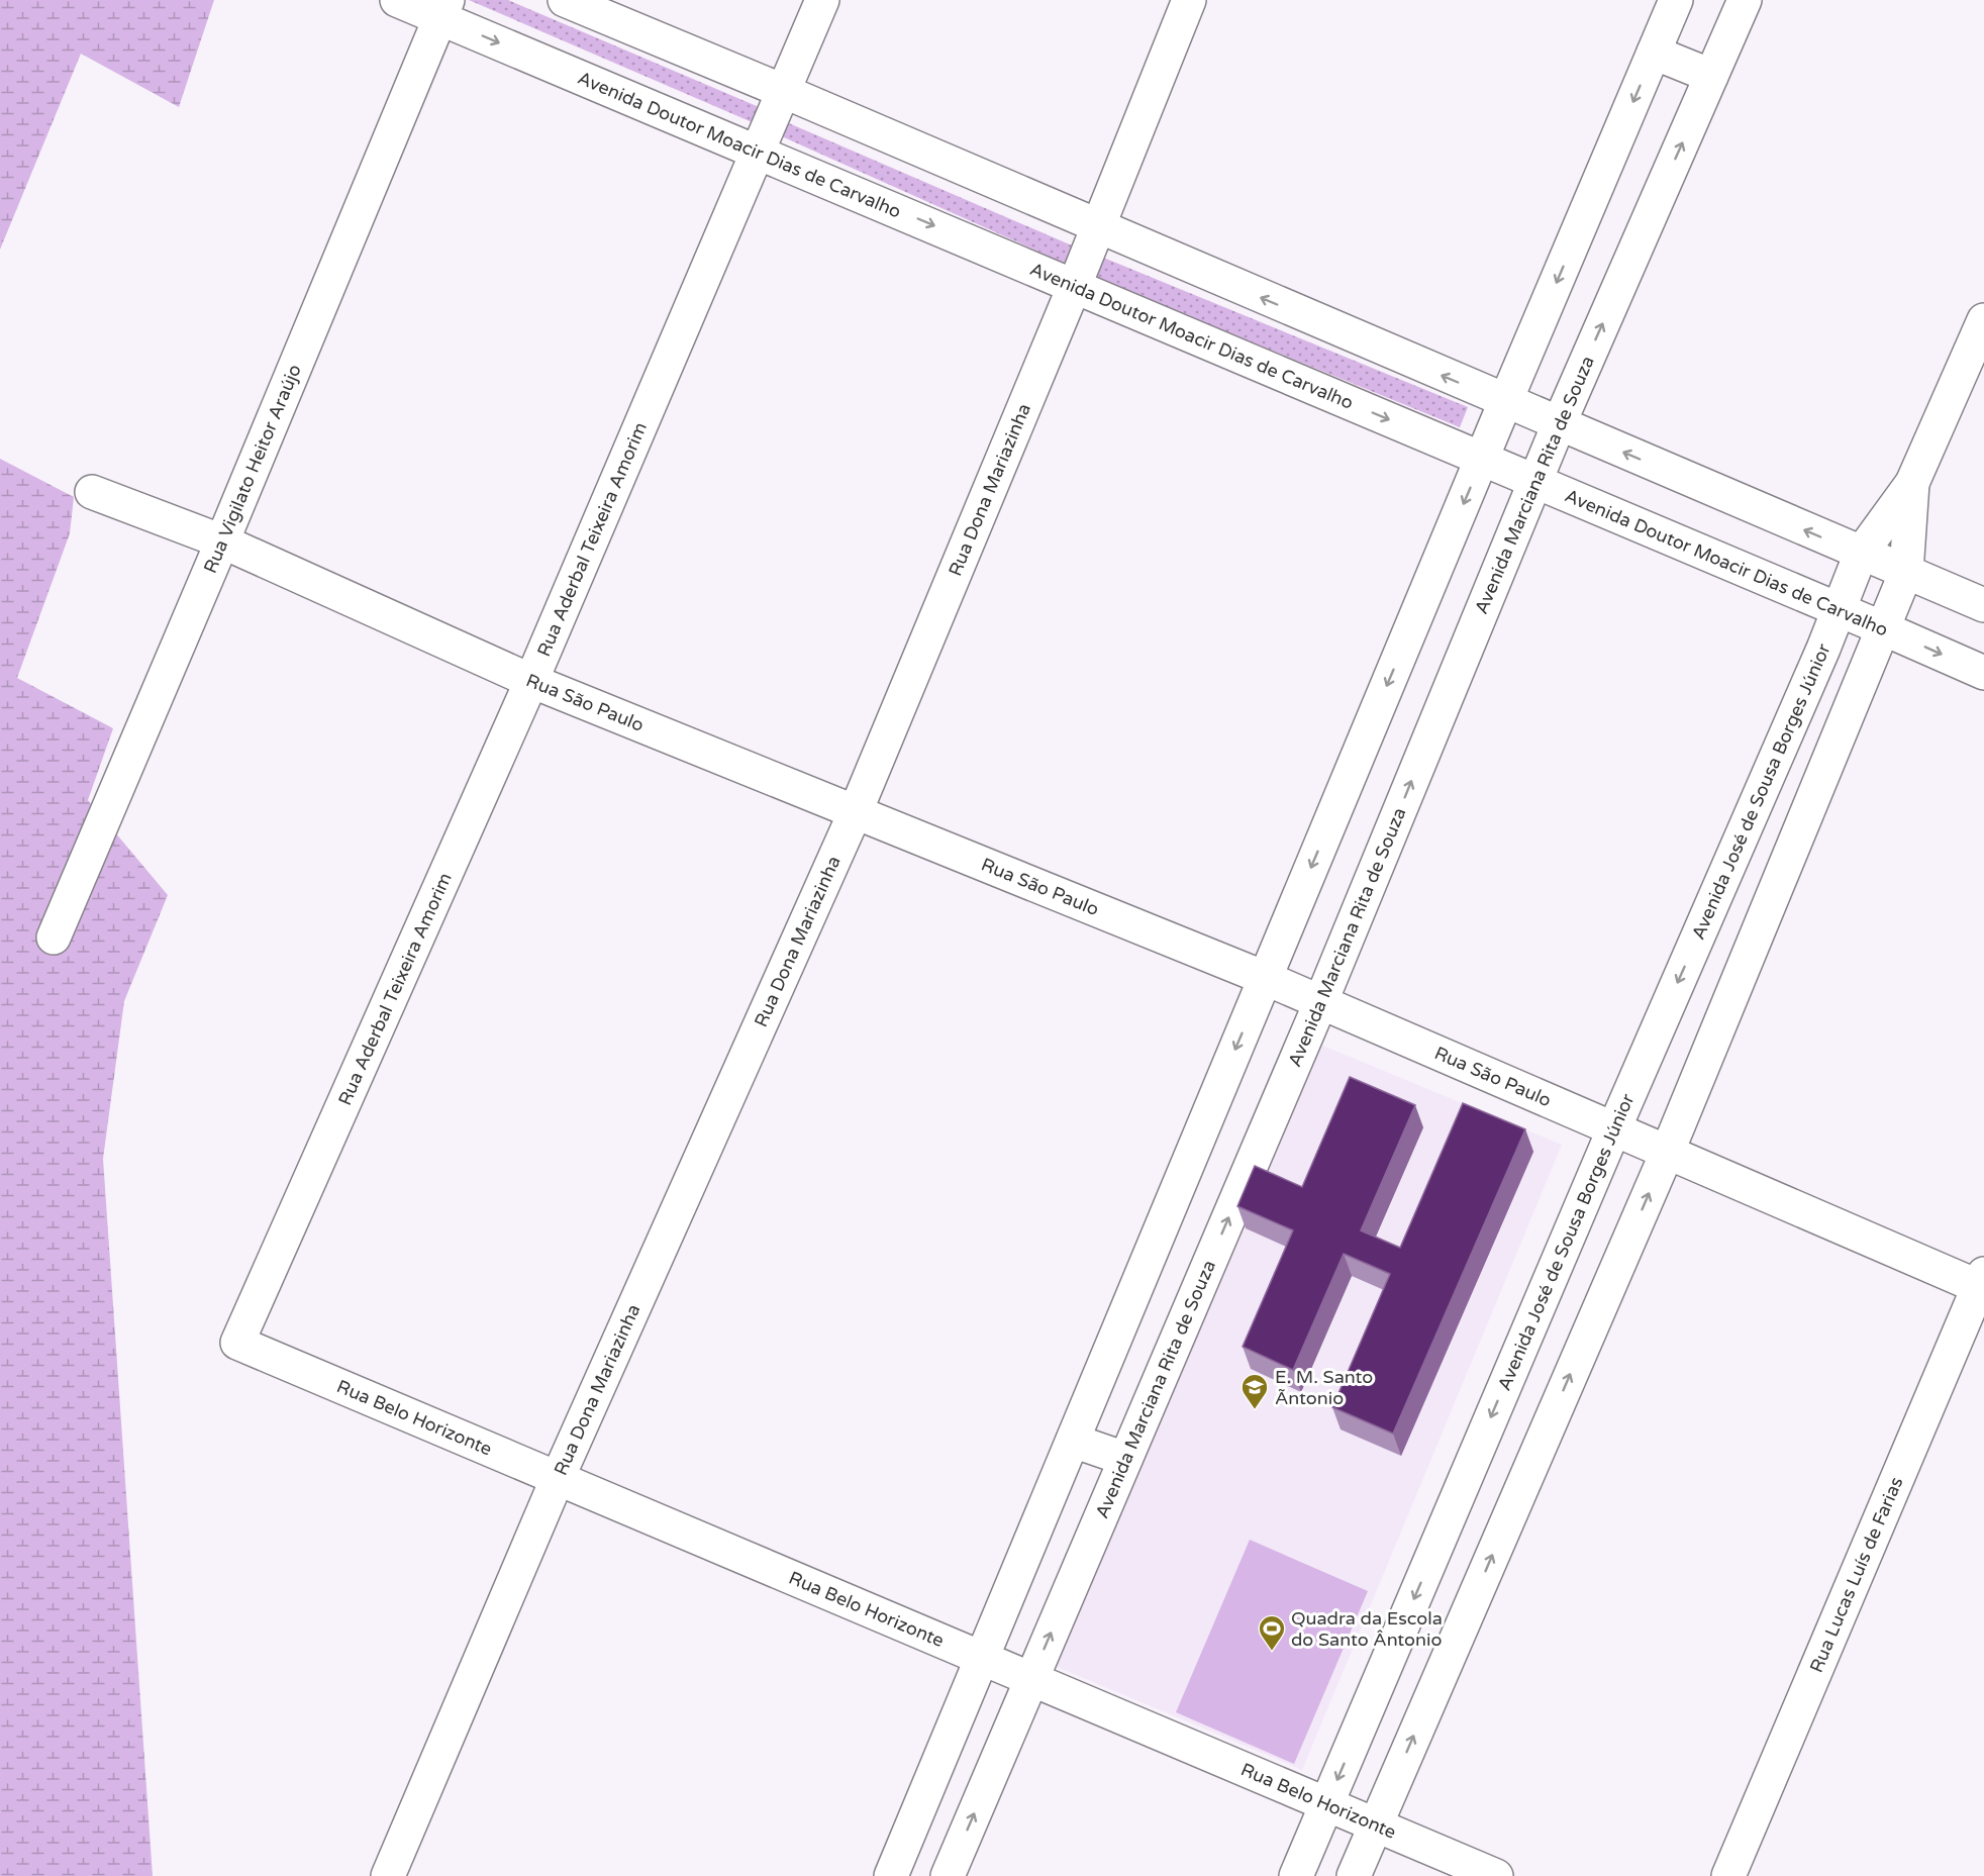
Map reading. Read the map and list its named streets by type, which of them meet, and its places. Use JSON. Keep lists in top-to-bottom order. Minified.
{"streets":{"street":["Avenida Doutor Moacir Dias de Carvalho","Rua Vigilato Heitor Araújo","Avenida Marciana Rita de Souza","Rua Dona Mariazinha","Rua Aderbal Teixeira Amorim","Rua São Paulo","Avenida José de Sousa Borges Júnior","Rua Belo Horizonte","Rua Lucas Luís de Farias"]},"crossings":[["Avenida Doutor Moacir Dias de Carvalho","Rua Vigilato Heitor Araújo"],["Avenida Doutor Moacir Dias de Carvalho","Avenida Marciana Rita de Souza"],["Avenida Doutor Moacir Dias de Carvalho","Rua Dona Mariazinha"],["Avenida Doutor Moacir Dias de Carvalho","Rua Aderbal Teixeira Amorim"],["Avenida Doutor Moacir Dias de Carvalho","Avenida José de Sousa Borges Júnior"],["Rua Vigilato Heitor Araújo","Rua São Paulo"],["Avenida Marciana Rita de Souza","Rua São Paulo"],["Avenida Marciana Rita de Souza","Rua Belo Horizonte"],["Rua Dona Mariazinha","Rua São Paulo"],["Rua Dona Mariazinha","Rua Belo Horizonte"],["Rua Aderbal Teixeira Amorim","Rua São Paulo"],["Rua Aderbal Teixeira Amorim","Rua Belo Horizonte"],["Rua São Paulo","Avenida José de Sousa Borges Júnior"],["Rua São Paulo","Rua Lucas Luís de Farias"],["Avenida José de Sousa Borges Júnior","Rua Belo Horizonte"]],"places":{"school or university":["E. M. Santo Ãntonio"],"sports":["Quadra da Escola do Santo Ântonio"]}}
